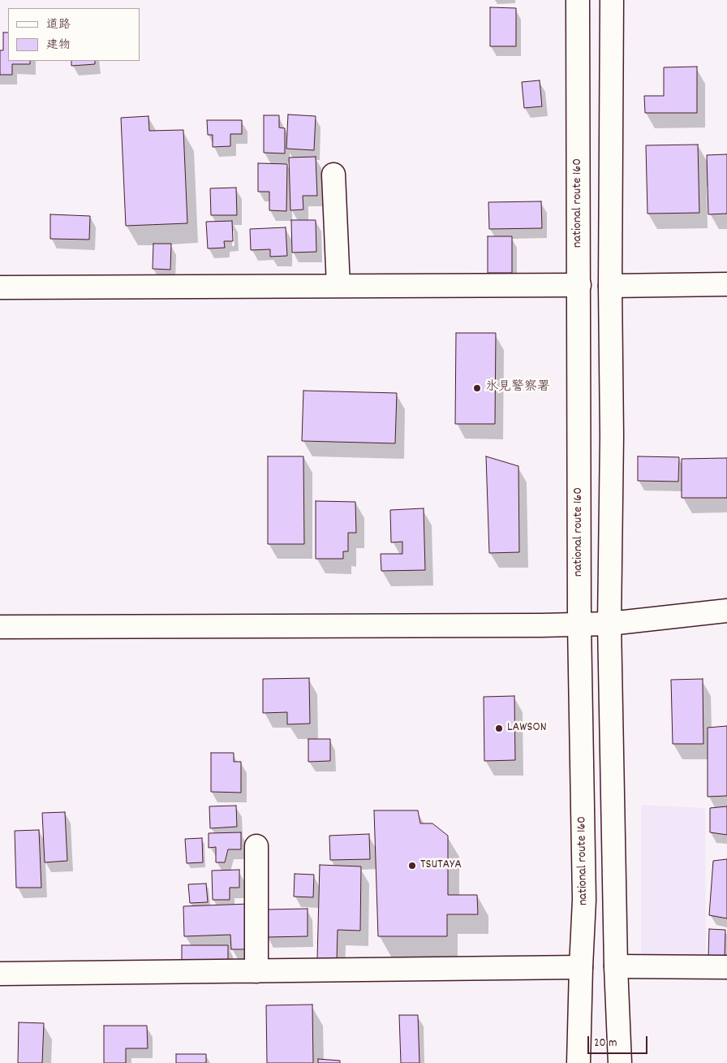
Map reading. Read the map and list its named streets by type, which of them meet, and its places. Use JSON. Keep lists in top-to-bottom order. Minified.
{"streets":{"main road":["national route 160"]},"places":["氷見警察署","LAWSON","TSUTAYA"],"legend":["道路","建物"],"scale_bar":"20 m"}
